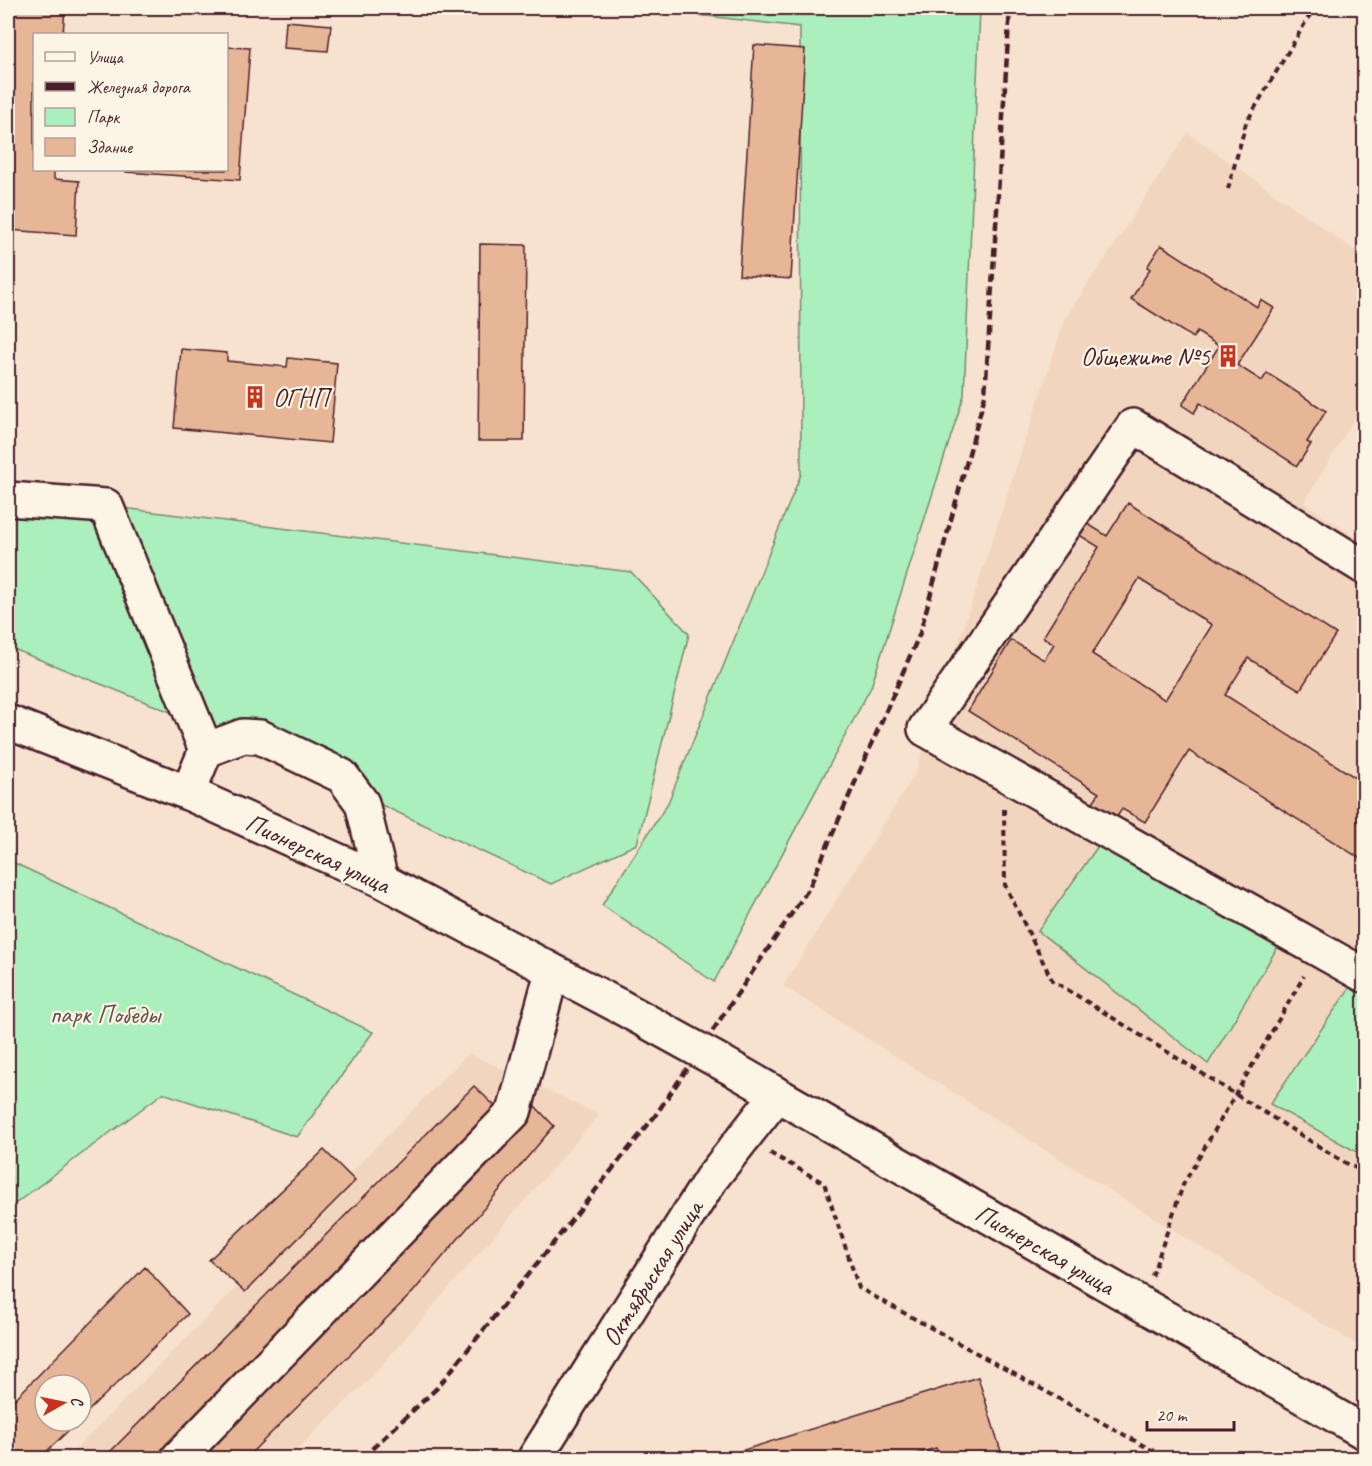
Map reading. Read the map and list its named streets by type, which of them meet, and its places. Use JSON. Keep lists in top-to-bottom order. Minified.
{"streets":{"main road":["Пионерская улица","Октябрьская улица"]},"crossings":[["Пионерская улица","Октябрьская улица"]],"parks":["парк Победы"],"places":{"building":["Общежите №5","ОГНП"]},"legend":["Улица","Железная дорога","Парк","Здание"],"scale_bar":"20 m","north":"right"}
